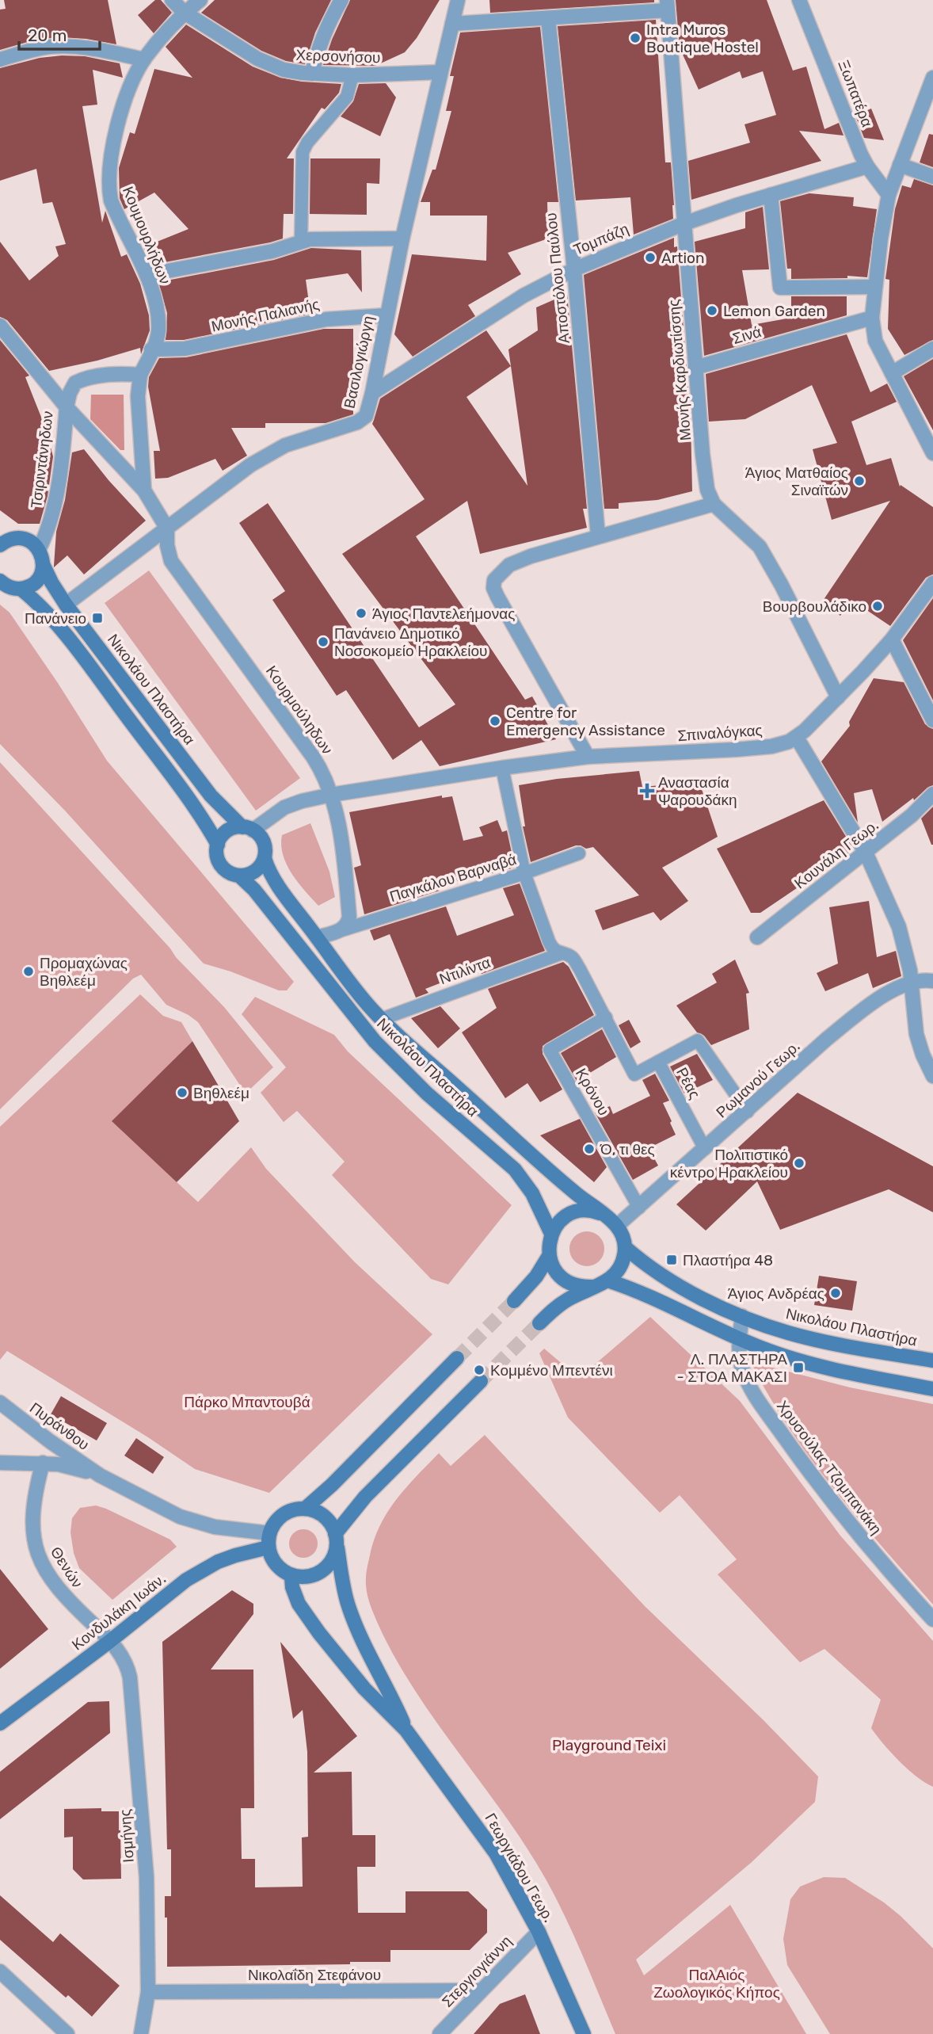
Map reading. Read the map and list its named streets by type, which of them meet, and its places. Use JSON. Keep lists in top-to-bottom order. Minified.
{"streets":{"main road":["Νικολάου Πλαστήρα","Κονδυλάκη Ιωάν.","Γεωργιάδου Γεωρ."],"street":["Χερσονήσου","Ξωπατέρα","Κουμουρλήδων","Τομπάζη","Αποστόλου Παύλου","Μονής Παλιανής","Σινά","Βασιλογιώργη","Μονής Καρδιωτίσσης","Τσιριντάνηδων","Κουρμούληδων","Σπιναλόγκας","Κουνάλη Γεωρ.","Ρωμανού Γεωρ.","Πυράνθου","Χρυσούλας Τζομπανάκη","Θενών","Ισμήνης","Στεργιογιάννη","Νικολαΐδη Στεφάνου"],"lane":["Παγκάλου Βαρναβά","Ντιλίντα","Ρέας","Κρόνου"]},"crossings":[["Χερσονήσου","Κουμουρλήδων"],["Χερσονήσου","Βασιλογιώργη"],["Ξωπατέρα","Τομπάζη"],["Κουμουρλήδων","Μονής Παλιανής"],["Κουμουρλήδων","Κουρμούληδων"],["Τομπάζη","Αποστόλου Παύλου"],["Τομπάζη","Βασιλογιώργη"],["Τομπάζη","Μονής Καρδιωτίσσης"],["Μονής Παλιανής","Βασιλογιώργη"],["Σινά","Μονής Καρδιωτίσσης"],["Βασιλογιώργη","Νικολάου Πλαστήρα"],["Βασιλογιώργη","Κουρμούληδων"],["Τσιριντάνηδων","Νικολάου Πλαστήρα"],["Τσιριντάνηδων","Κουρμούληδων"],["Νικολάου Πλαστήρα","Σπιναλόγκας"],["Νικολάου Πλαστήρα","Ντιλίντα"],["Νικολάου Πλαστήρα","Ρωμανού Γεωρ."],["Νικολάου Πλαστήρα","Χρυσούλας Τζομπανάκη"],["Κουρμούληδων","Σπιναλόγκας"],["Κουρμούληδων","Παγκάλου Βαρναβά"],["Ρωμανού Γεωρ.","Ρέας"],["Ρωμανού Γεωρ.","Κρόνου"],["Θενών","Κονδυλάκη Ιωάν."],["Θενών","Ισμήνης"],["Κονδυλάκη Ιωάν.","Ισμήνης"],["Κονδυλάκη Ιωάν.","Γεωργιάδου Γεωρ."],["Ισμήνης","Νικολαΐδη Στεφάνου"],["Γεωργιάδου Γεωρ.","Στεργιογιάννη"],["Στεργιογιάννη","Νικολαΐδη Στεφάνου"]],"parks":["Πάρκο Μπαντουβά","Playground Teixi","ΠαλΑιός Ζωολογικός Κήπος"],"places":{"other":["Intra Muros Boutique Hostel","Artion","Lemon Garden","Άγιος Ματθαίος Σιναϊτών","Βουρβουλάδικο","Άγιος Παντελεήμονας","Πανάνειο Δημοτικό Νοσοκομείο Ηρακλείου","Centre for Emergency Assistance","Προμαχώνας Βηθλεέμ","Βηθλεέμ","Ό, τι θες","Πολιτιστικό κέντρο Ηρακλείου","Άγιος Ανδρέας","Κομμένο Μπεντένι"],"transit":["Πανάνειο","Πλαστήρα 48","Λ. ΠΛΑΣΤΗΡΑ - ΣΤΟΑ ΜΑΚΑΣΙ"],"health":["Αναστασία Ψαρουδάκη"]},"scale_bar":"20 m"}
